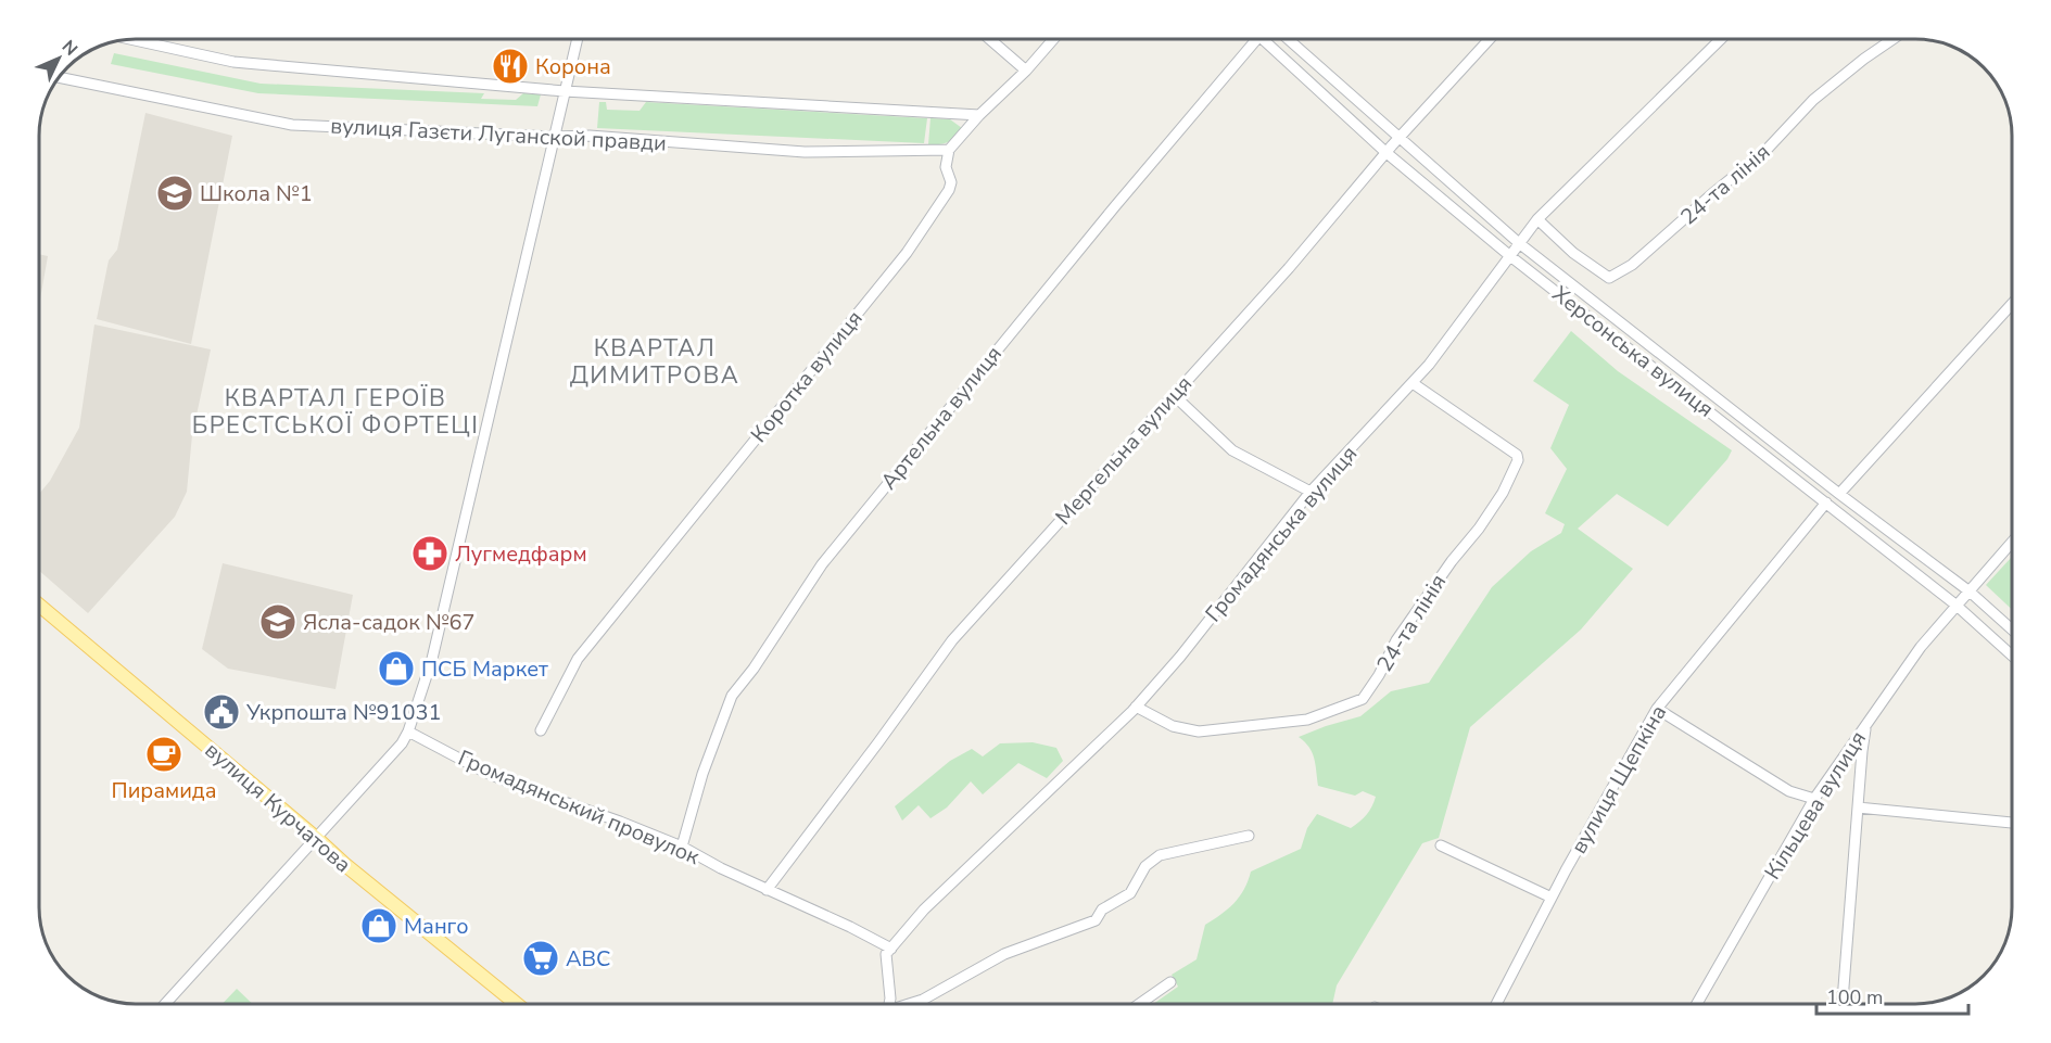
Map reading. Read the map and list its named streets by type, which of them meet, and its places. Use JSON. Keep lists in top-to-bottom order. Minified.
{"streets":{"main road":["вулиця Курчатова"],"street":["вулиця Газєти Луганской правди","24-та лінія","Херсонська вулиця","Коротка вулиця","Артельна вулиця","Мергельна вулиця","Громадянська вулиця","вулиця Щепкіна","Кільцева вулиця","Громадянський провулок"]},"crossings":[["вулиця Газєти Луганской правди","Коротка вулиця"],["24-та лінія","Громадянська вулиця"],["Херсонська вулиця","Мергельна вулиця"],["Херсонська вулиця","Громадянська вулиця"],["Херсонська вулиця","вулиця Щепкіна"],["Херсонська вулиця","Кільцева вулиця"],["Артельна вулиця","Громадянський провулок"],["Мергельна вулиця","Громадянський провулок"],["Громадянська вулиця","Громадянський провулок"]],"districts":["КВАРТАЛ ДИМИТРОВА","КВАРТАЛ ГЕРОЇВ БРЕСТСЬКОЇ ФОРТЕЦІ"],"places":{"restaurant":["Корона"],"school or university":["Школа №1","Ясла-садок №67"],"pharmacy":["Лугмедфарм"],"shop":["ПСБ Маркет","Манго"],"public building":["Укрпошта №91031"],"cafe":["Пирамида"],"supermarket":["ABC"]},"scale_bar":"100 m","north":"top right"}
